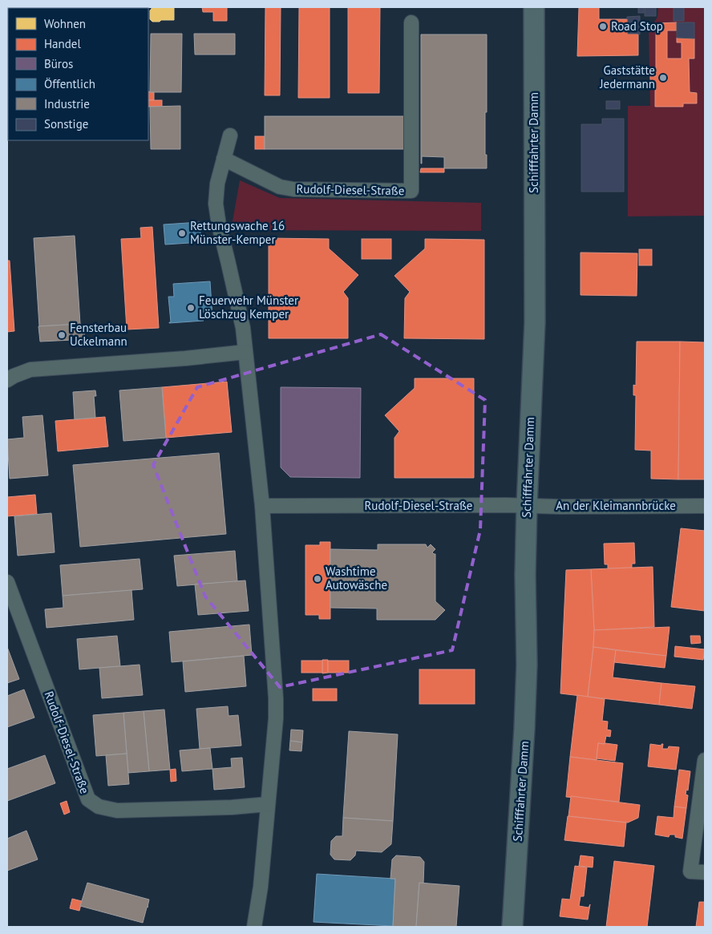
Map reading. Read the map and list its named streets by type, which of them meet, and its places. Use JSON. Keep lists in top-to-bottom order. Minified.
{"streets":{"main road":["Schifffahrter Damm"],"street":["Rudolf-Diesel-Straße","An der Kleimannbrücke"]},"crossings":[["Schifffahrter Damm","Rudolf-Diesel-Straße"],["Schifffahrter Damm","An der Kleimannbrücke"],["Rudolf-Diesel-Straße","An der Kleimannbrücke"]],"places":["Road Stop","Gaststätte Jedermann","Rettungswache 16 Münster-Kemper","Feuerwehr Münster Löschzug Kemper","Fensterbau Uckelmann","Washtime Autowäsche"],"legend":["Wohnen","Handel","Büros","Öffentlich","Industrie","Sonstige"]}
